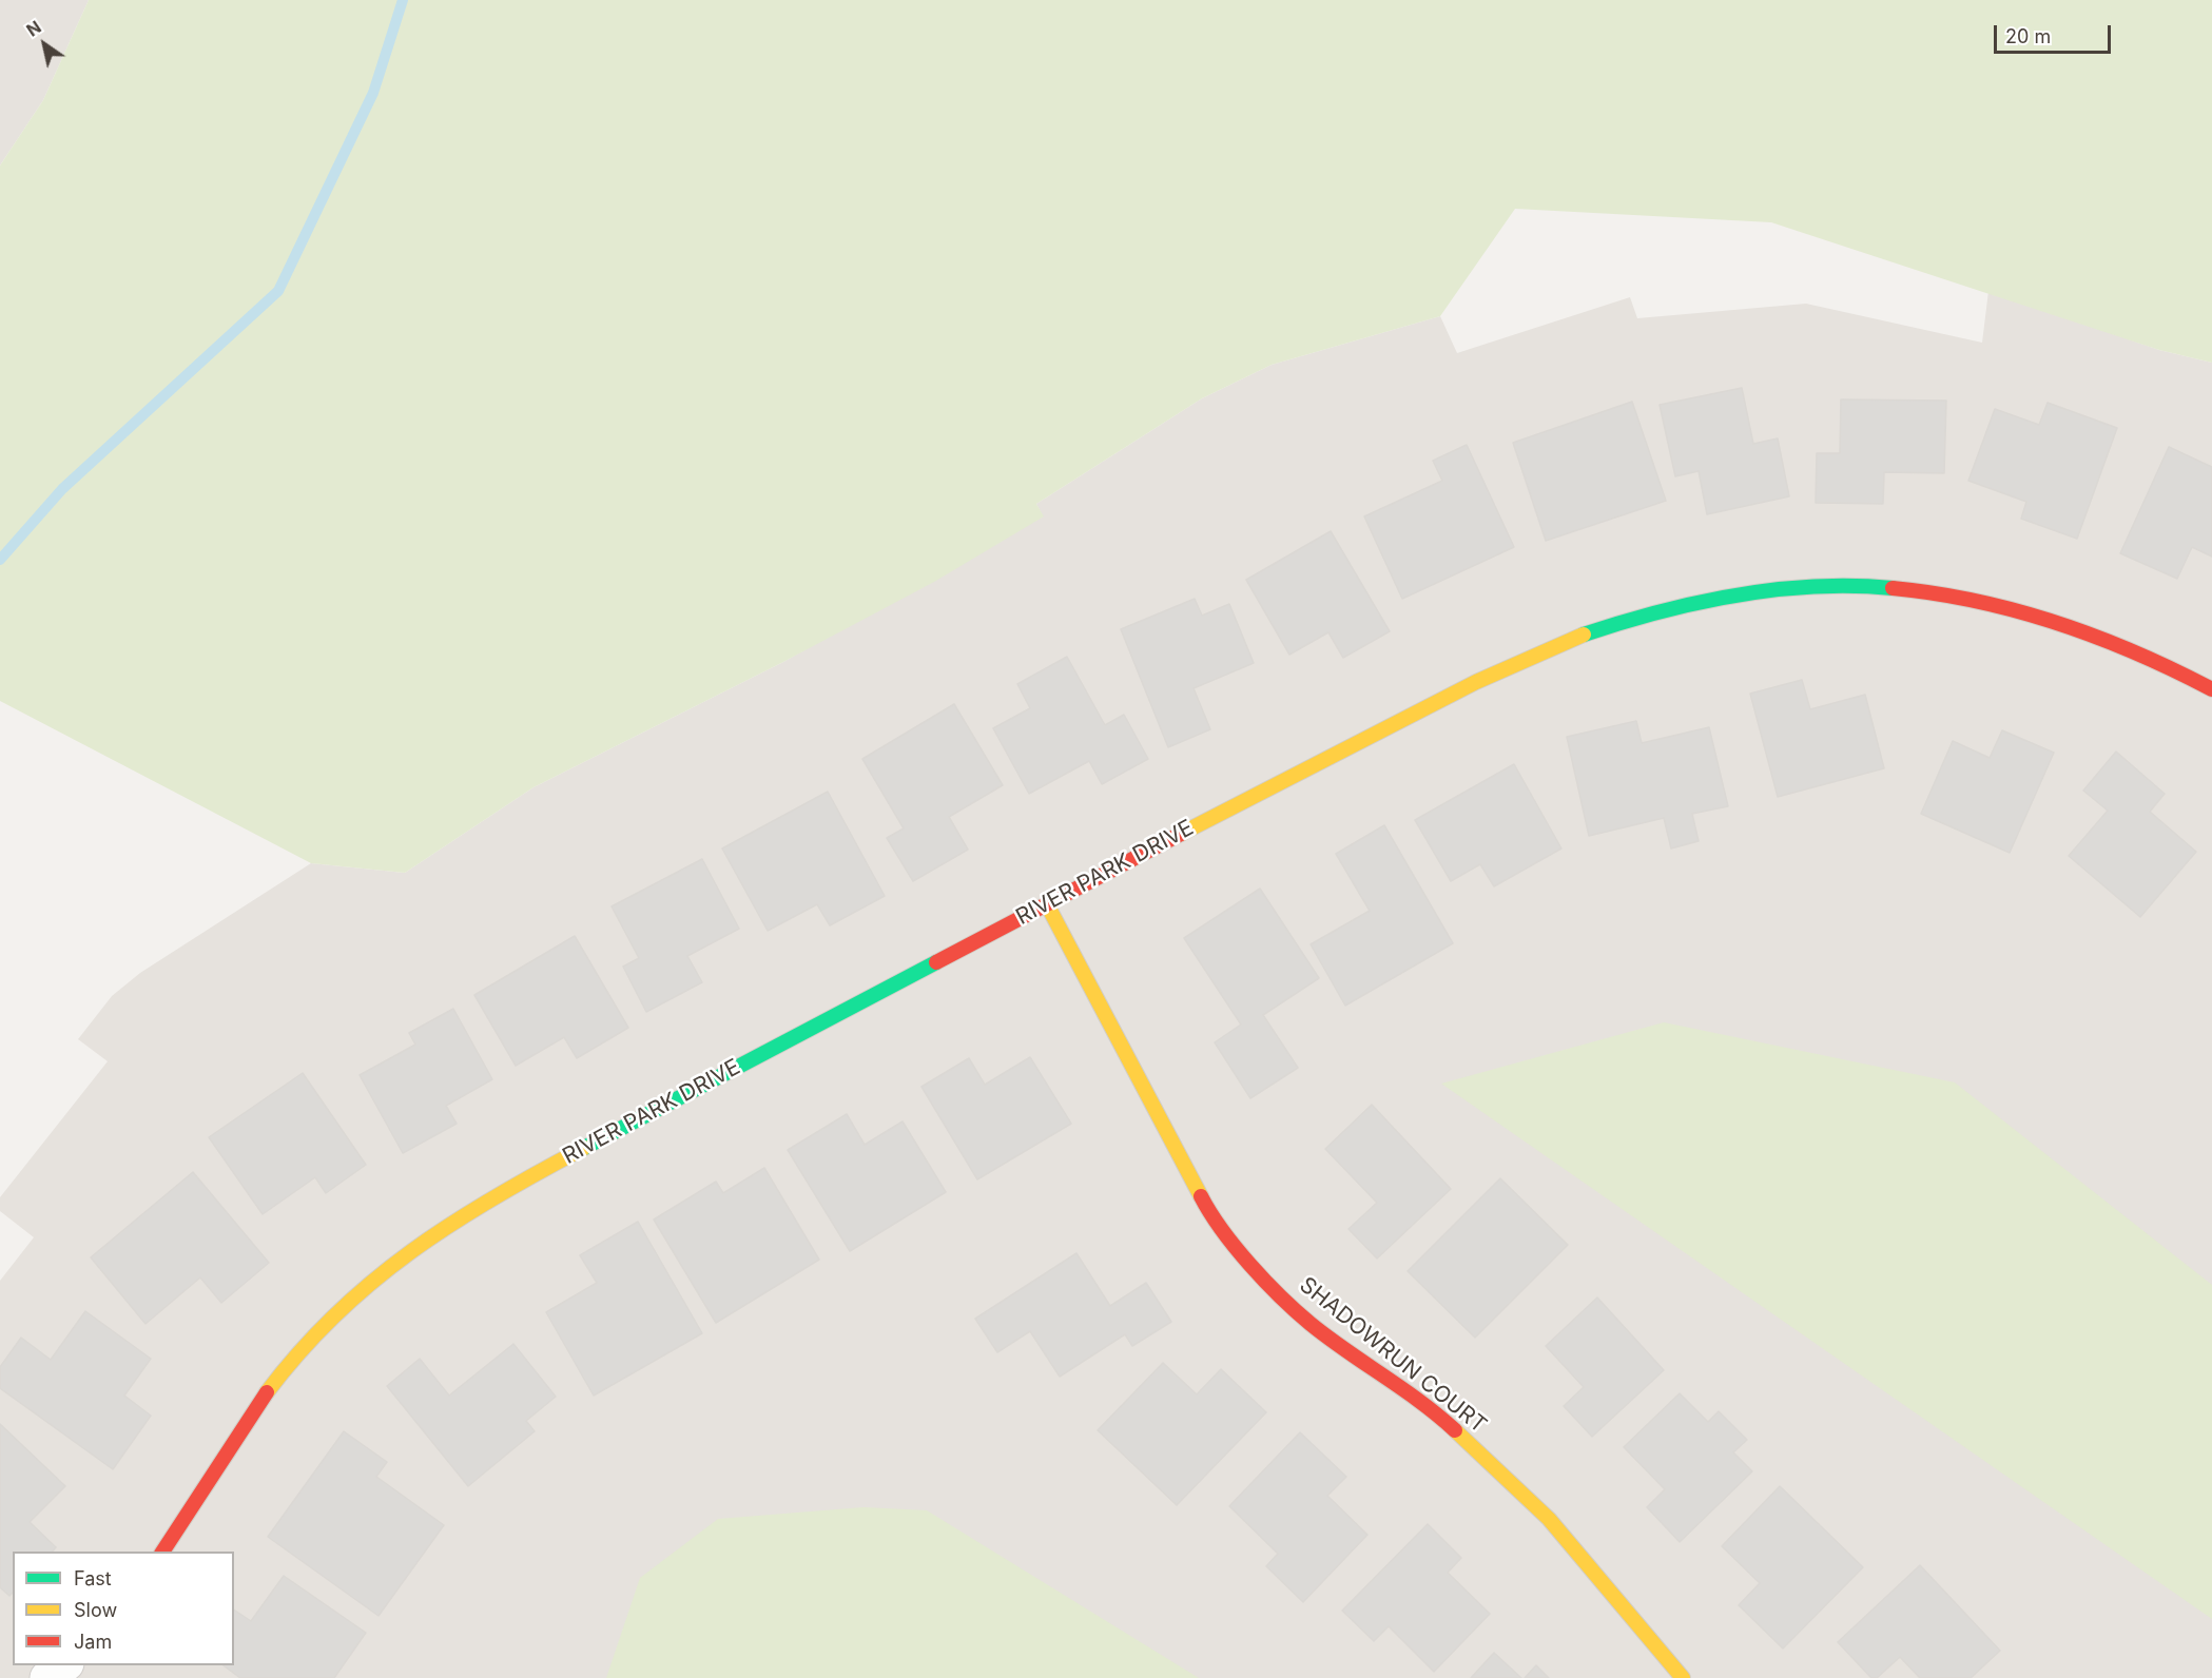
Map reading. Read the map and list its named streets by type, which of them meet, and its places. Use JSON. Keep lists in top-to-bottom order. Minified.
{"streets":{"street":["RIVER PARK DRIVE","SHADOWRUN COURT"]},"crossings":[["RIVER PARK DRIVE","SHADOWRUN COURT"]],"legend":["Fast","Slow","Jam"],"scale_bar":"20 m","north":"top left"}
